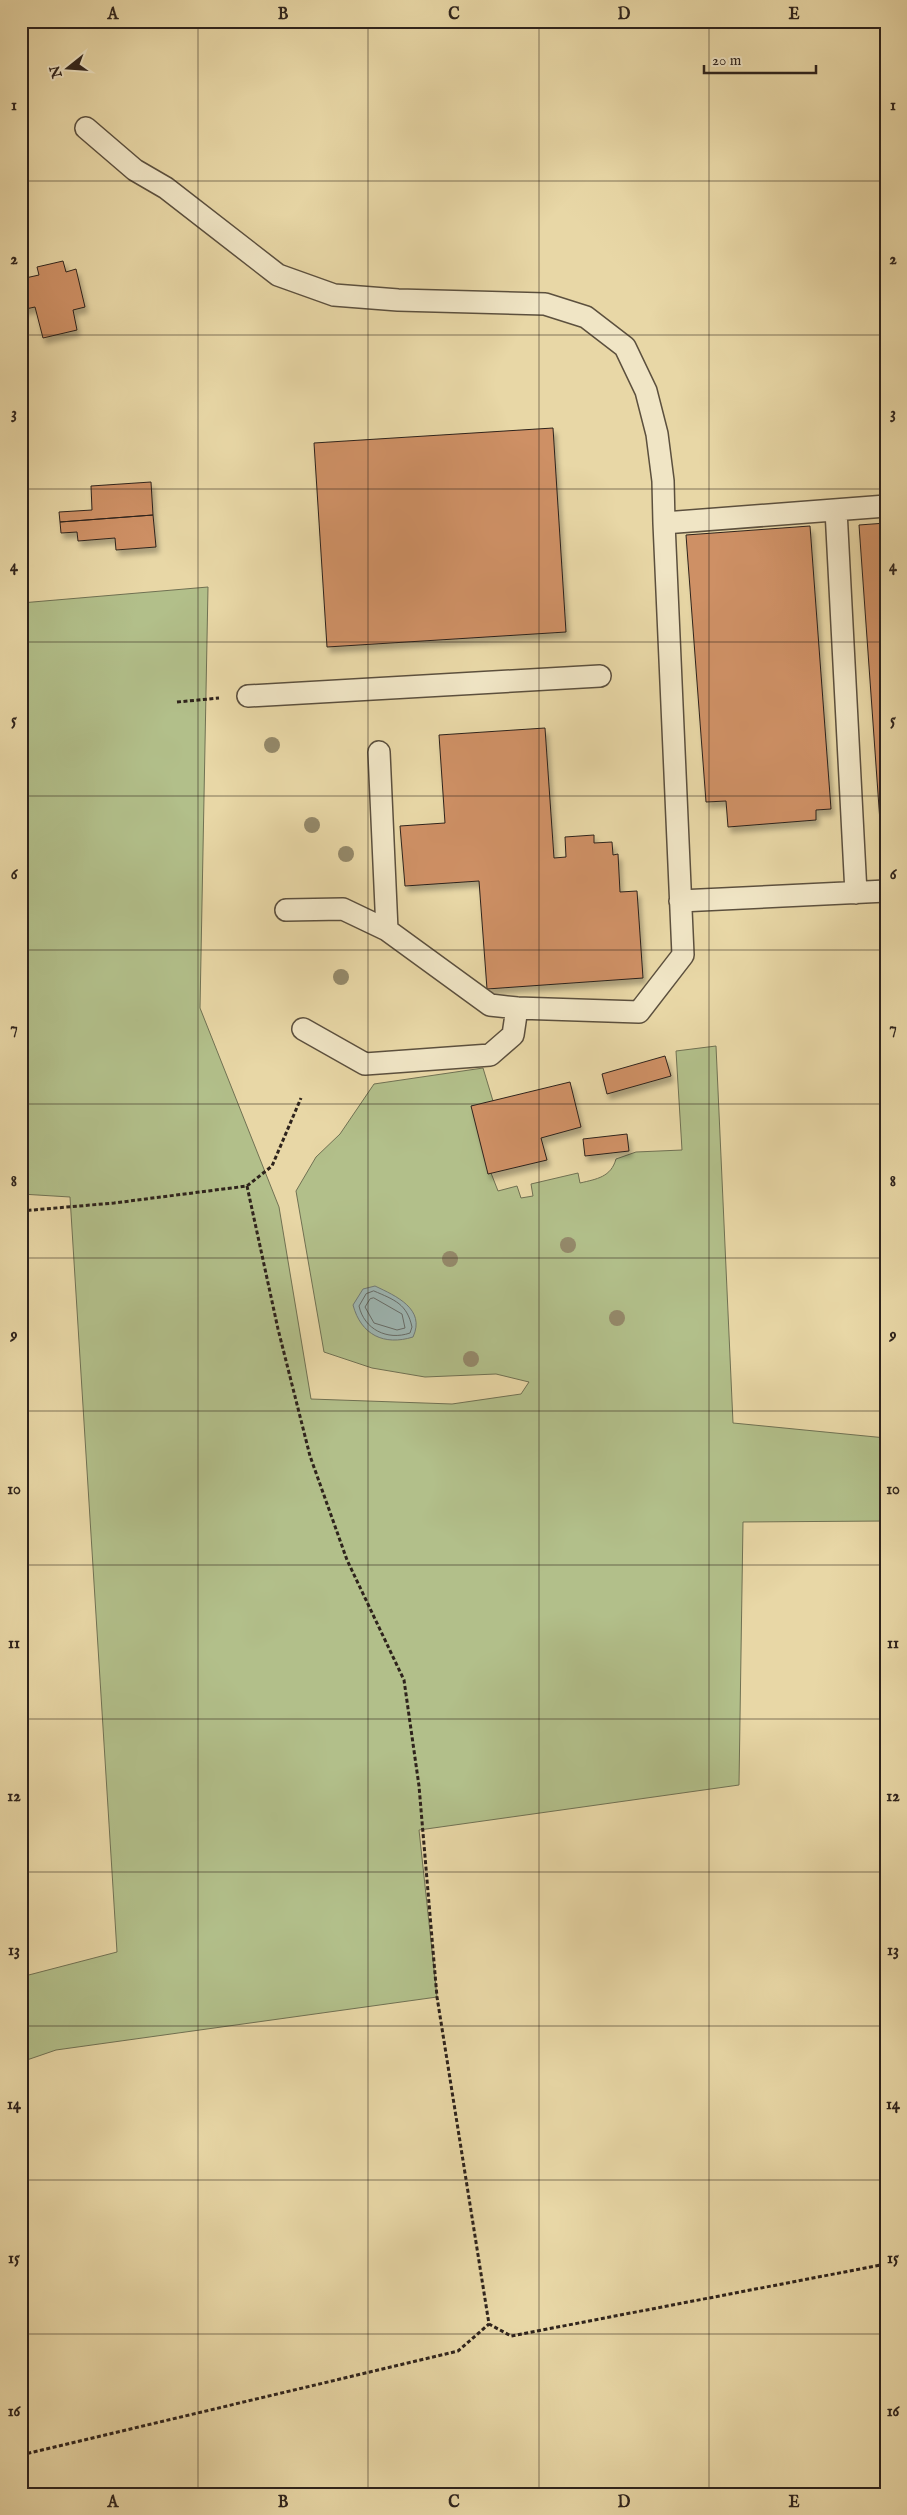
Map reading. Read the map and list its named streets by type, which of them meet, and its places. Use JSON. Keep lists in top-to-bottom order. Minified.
{"scale_bar":"20 m","north":"left","grid":{"columns":["A","B","C","D","E"],"rows":["1","2","3","4","5","6","7","8","9","10","11","12","13","14","15","16"]}}
